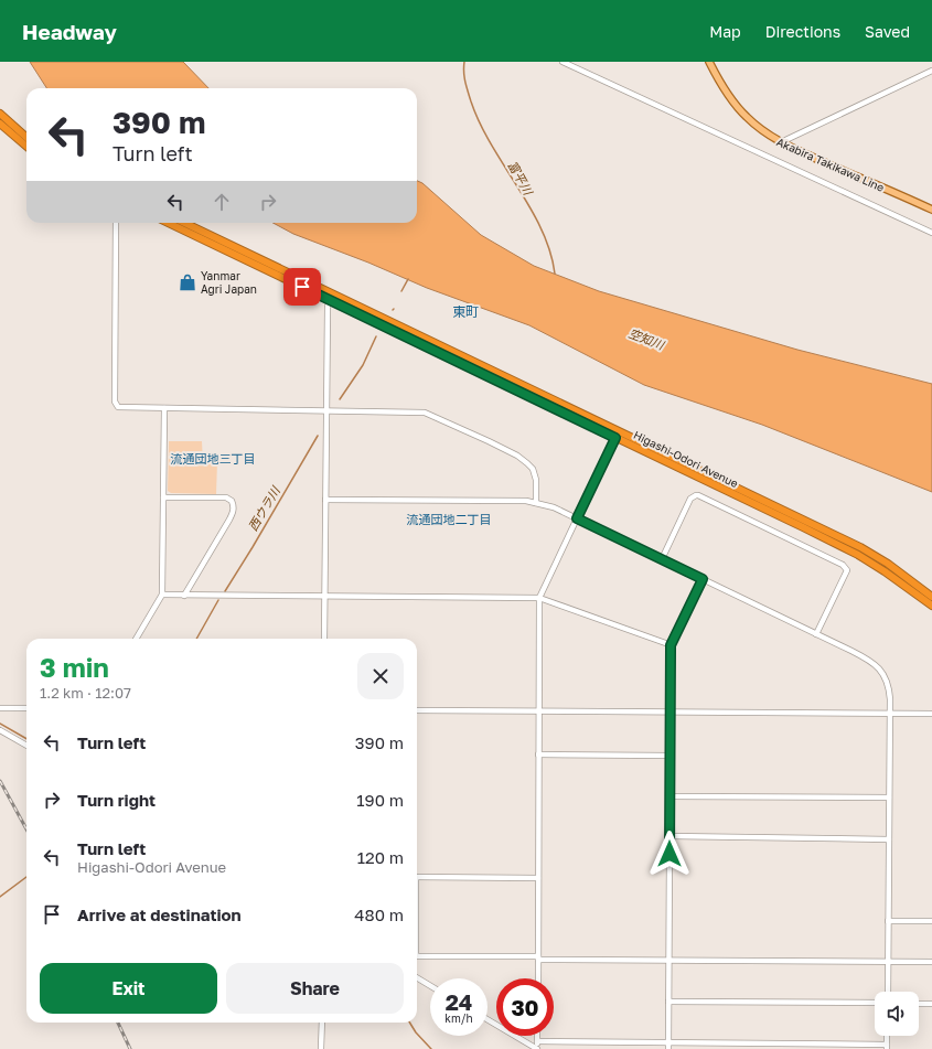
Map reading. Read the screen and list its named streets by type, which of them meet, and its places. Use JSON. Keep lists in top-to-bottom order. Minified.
{"streets":{"highway":["Higashi-Odori Avenue"],"main road":["Akabira Takikawa Line"]},"districts":["東町","流通団地三丁目","流通団地二丁目"],"water":["富平川","空知川","西ウラ川"],"places":{"shop":["Yanmar Agri Japan"]},"page":{"header":"Headway","nav":["Map","Directions","Saved"],"turn":["390 m","Turn left"],"heading":["3 min","1.2 km · 12:07"],"list":[{"name":"Turn left","value":"390 m"},{"name":"Turn right","value":"190 m"},{"name":"Turn left","note":"Higashi-Odori Avenue","value":"120 m"},{"name":"Arrive at destination","value":"480 m"}],"buttons":["Exit","Share"],"speed":"24 km/h","limit":"30"}}
